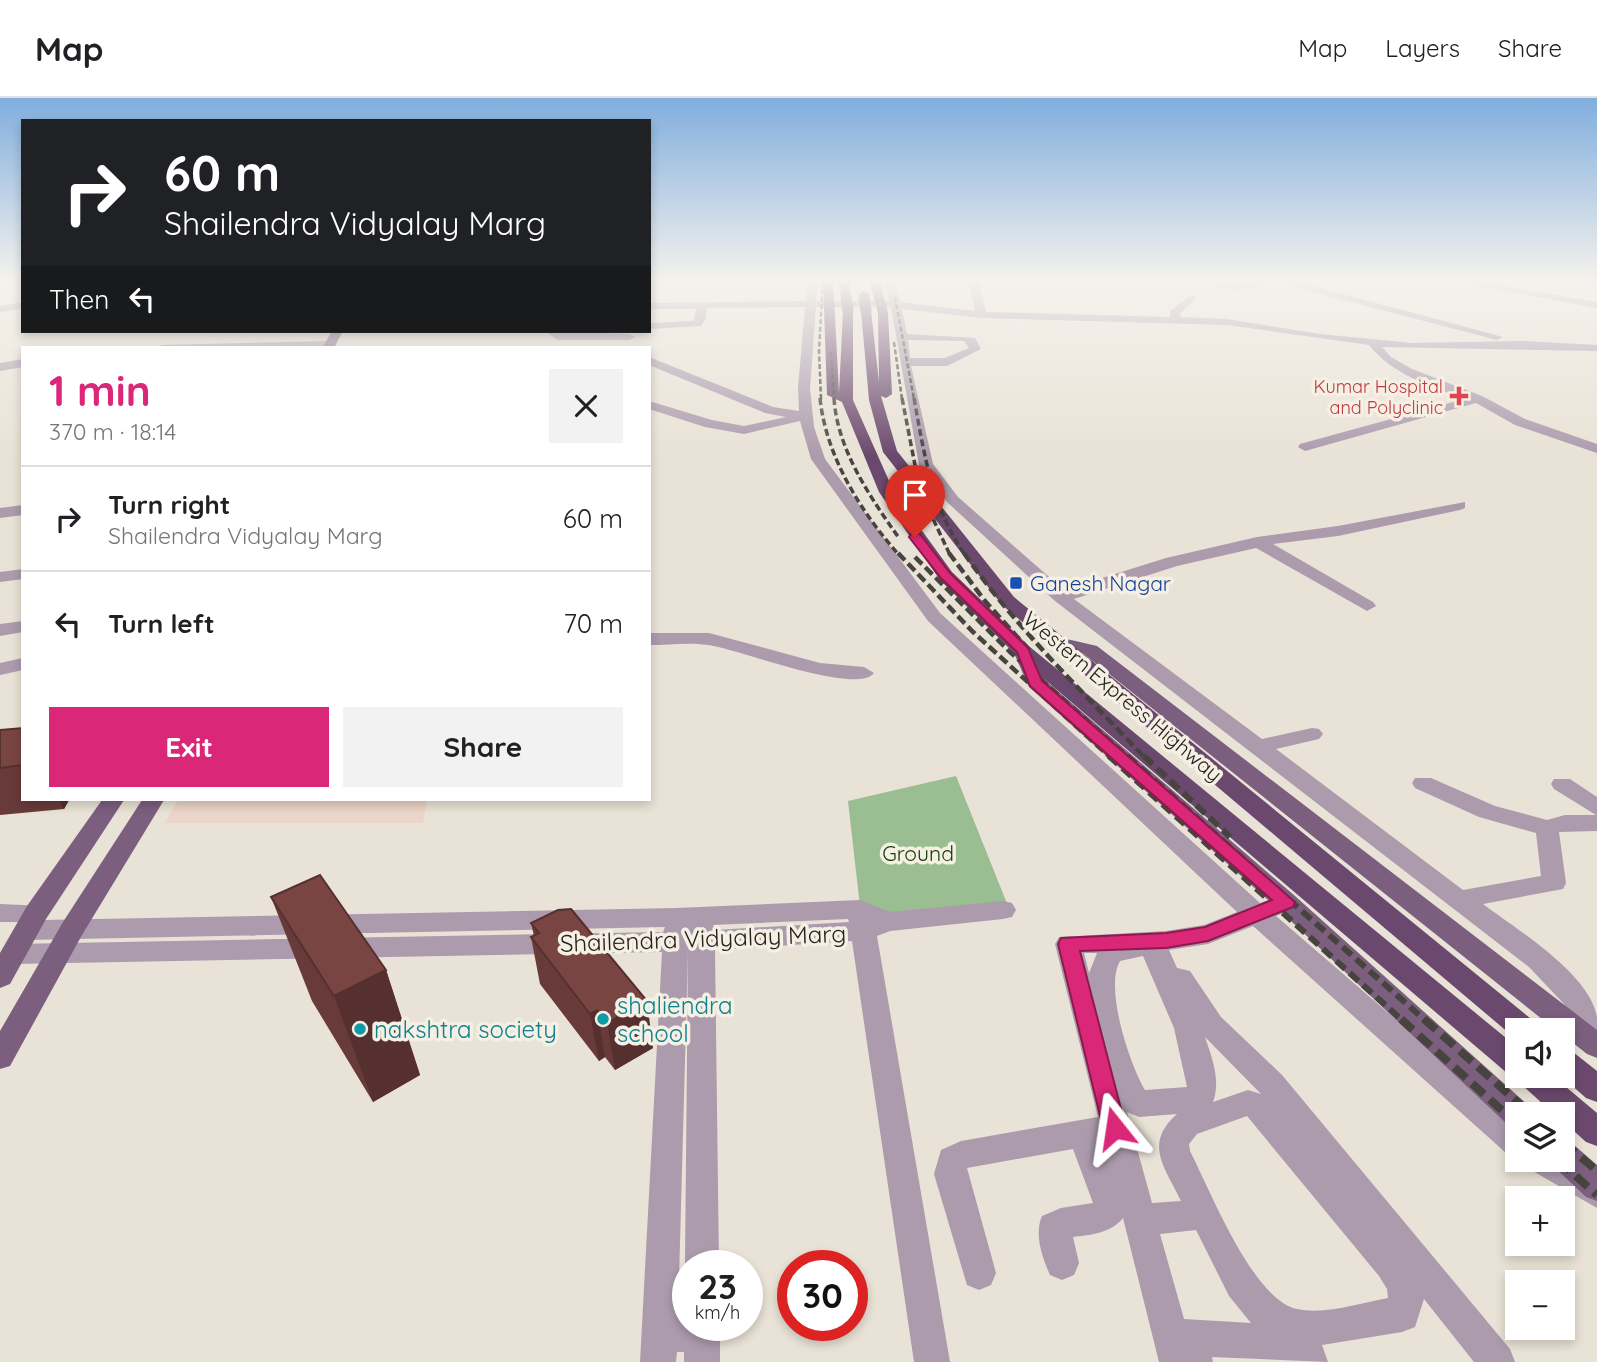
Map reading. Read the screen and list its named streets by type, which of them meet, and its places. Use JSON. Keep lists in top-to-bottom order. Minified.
{"streets":{"highway":["Western Express Highway"],"street":["Shailendra Vidyalay Marg"]},"parks":["Ground"],"places":{"health":["Kumar Hospital and Polyclinic"],"transit":["Ganesh Nagar"],"other":["shaliendra school","nakshtra society"]},"page":{"header":"Map","nav":["Map","Layers","Share"],"turn":["60 m","Shailendra Vidyalay Marg"],"then":"Then","heading":["1 min","370 m · 18:14"],"list":[{"name":"Turn right","note":"Shailendra Vidyalay Marg","value":"60 m"},{"name":"Turn left","value":"70 m"}],"buttons":["Exit","Share"],"map_buttons":["+","−"],"speed":"23 km/h","limit":"30"}}
